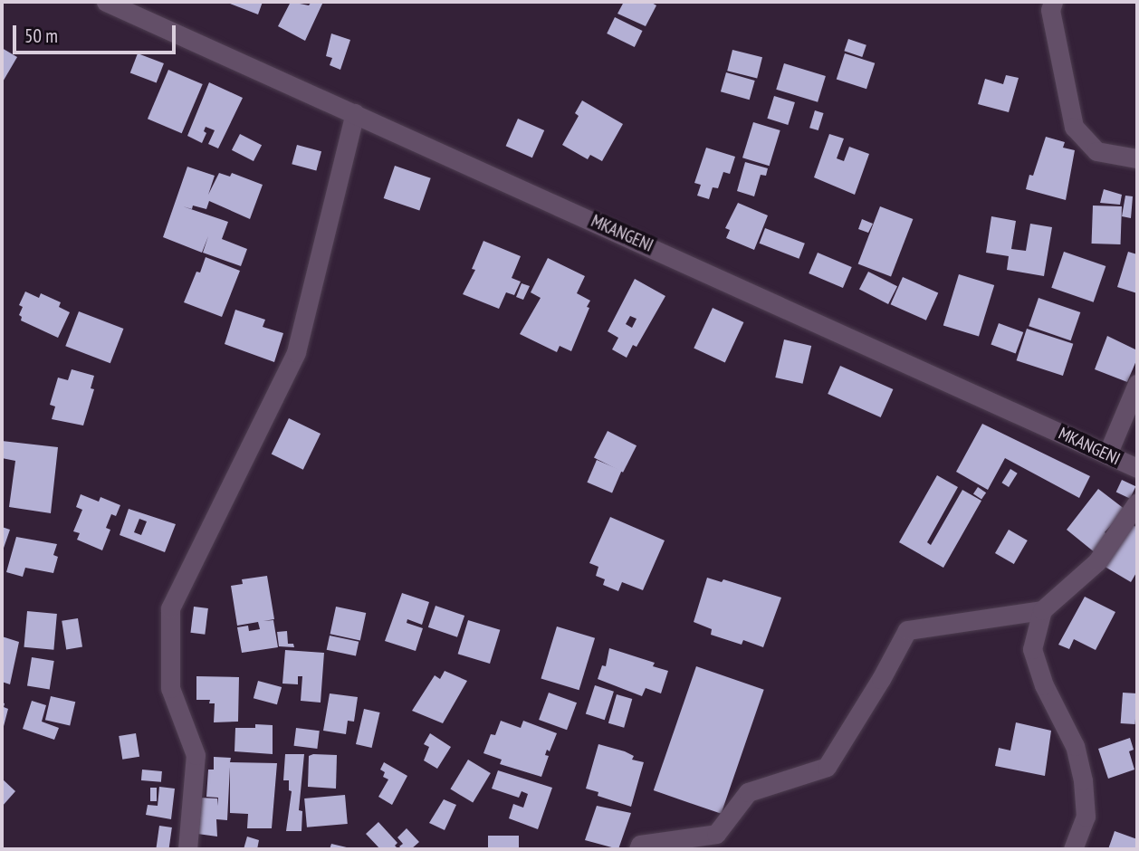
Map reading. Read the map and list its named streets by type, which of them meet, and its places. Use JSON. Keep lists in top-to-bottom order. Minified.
{"streets":{"street":["MKANGENI"]},"scale_bar":"50 m"}
